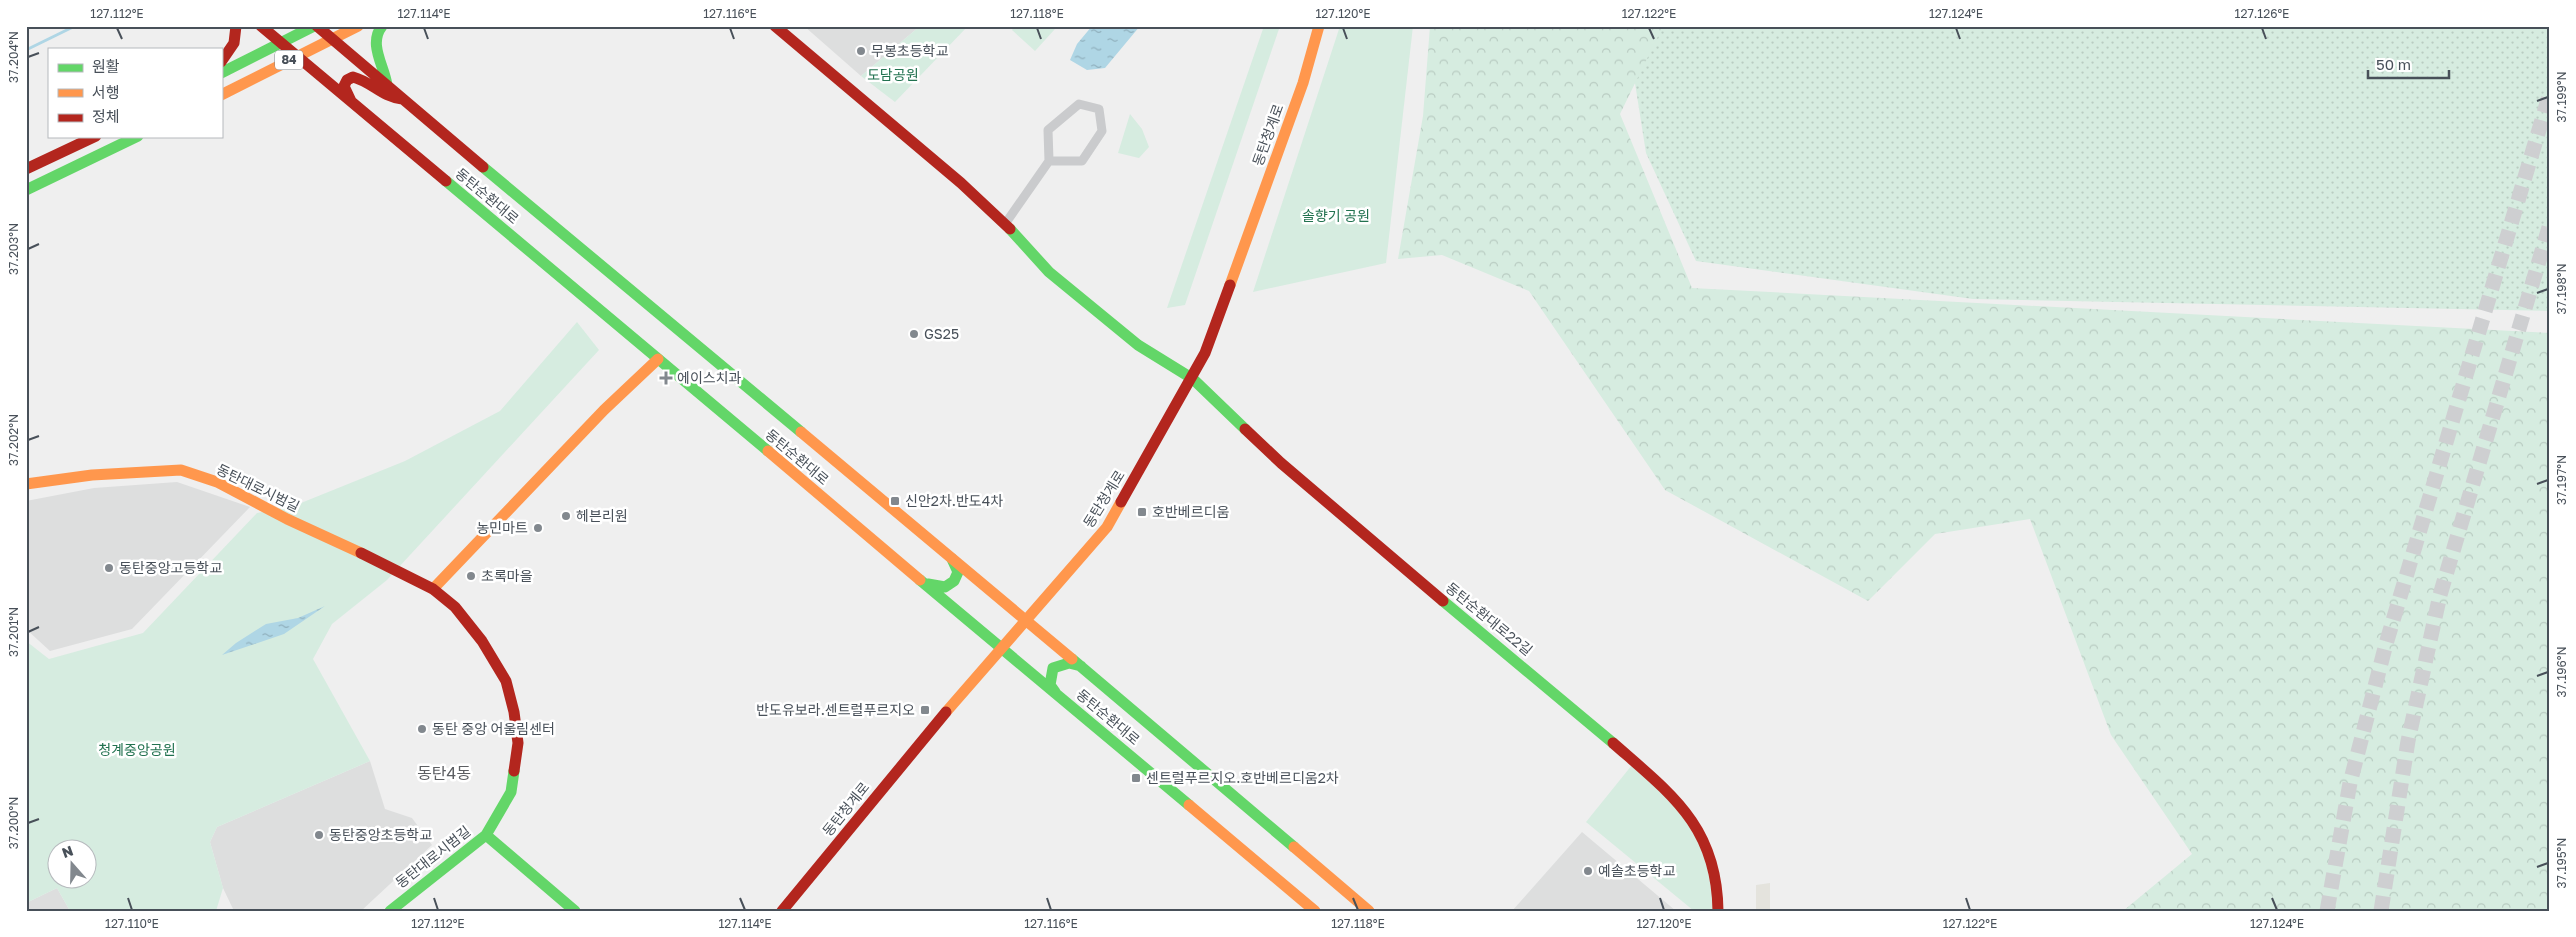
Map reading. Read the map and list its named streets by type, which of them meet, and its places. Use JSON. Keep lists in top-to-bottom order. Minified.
{"streets":{"street":["84","동탄청계로","동탄순환대로","동탄대로시범길","동탄순환대로22길"]},"crossings":[["84","동탄순환대로"],["동탄청계로","동탄순환대로"],["동탄청계로","동탄순환대로22길"]],"districts":["동탄4동"],"parks":["도담공원","솔향기 공원","청계중앙공원"],"places":{"other":["무봉초등학교","GS25","헤븐리원","농민마트","동탄중앙고등학교","초록마을","동탄 중앙 어울림센터","동탄중앙초등학교","예솔초등학교"],"health":["에이스치과"],"transit":["신안2차.반도4차","호반베르디움","반도유보라.센트럴푸르지오","센트럴푸르지오.호반베르디움2차"]},"legend":["원활","서행","정체"],"scale_bar":"50 m","north":"top","coordinates":["127.112°E","127.114°E","127.116°E","127.118°E","127.120°E","127.122°E","127.124°E","127.126°E","37.204°N","37.199°N","37.203°N","37.198°N","37.202°N","37.197°N","37.201°N","37.196°N","37.200°N","37.195°N","127.110°E"]}
